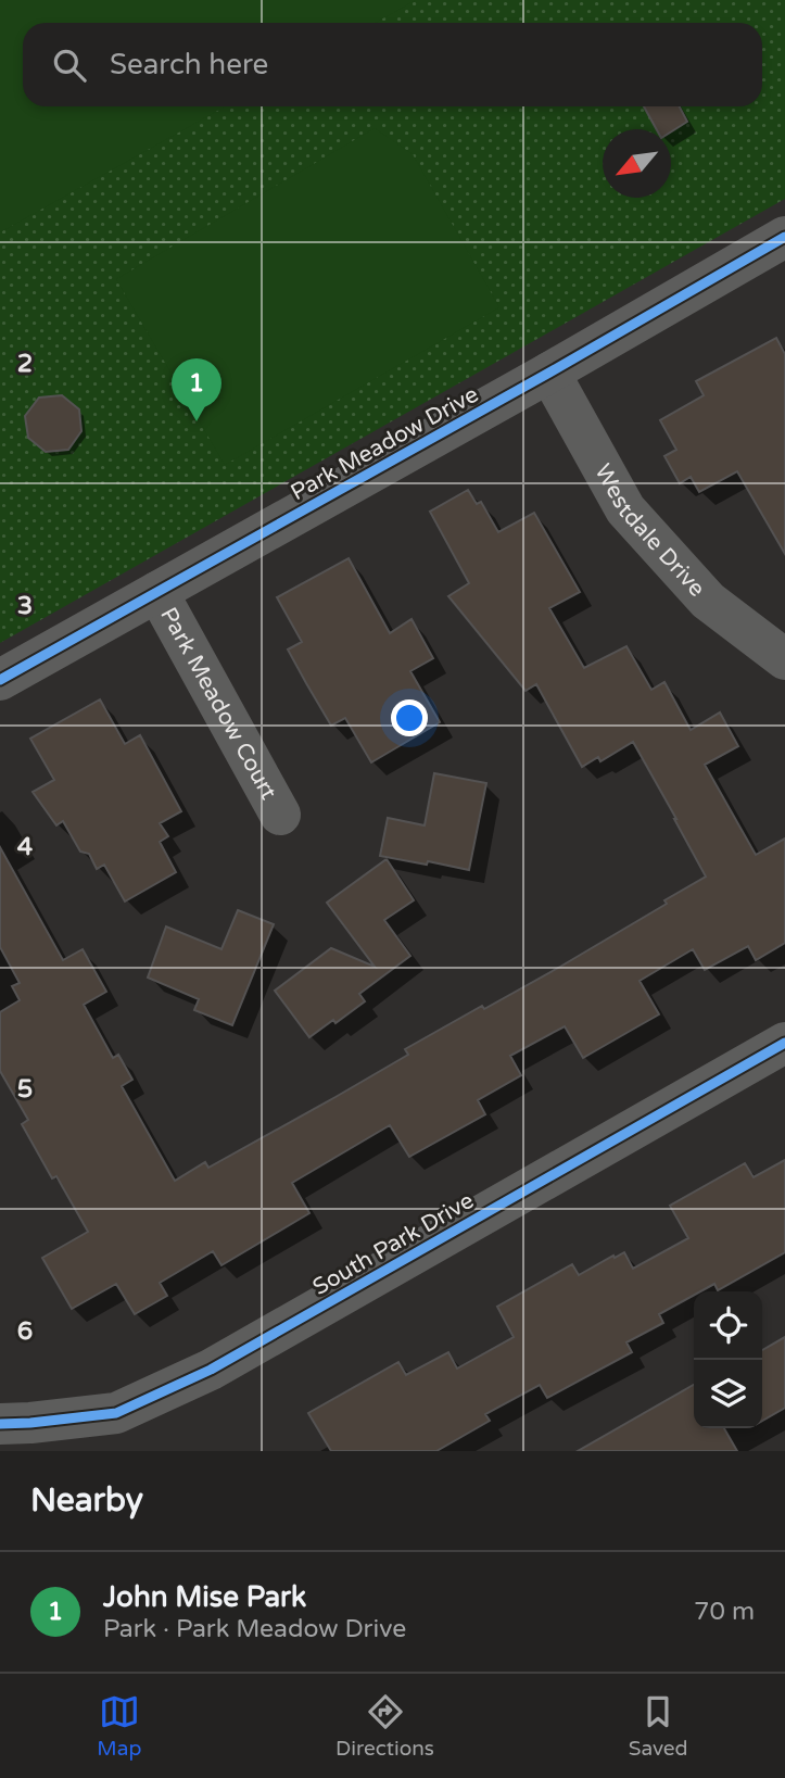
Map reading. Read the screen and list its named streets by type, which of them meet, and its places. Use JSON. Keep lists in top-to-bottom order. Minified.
{"streets":{"street":["Park Meadow Drive","Westdale Drive","Park Meadow Court","South Park Drive"]},"crossings":[["Park Meadow Drive","Westdale Drive"],["Park Meadow Drive","Park Meadow Court"]],"north":"bottom left","page":{"search":"Search here","pins":"1","heading":"Nearby","list":[{"mark":"1","name":"John Mise Park","note":"Park · Park Meadow Drive","value":"70 m"}],"nav":["Map","Directions","Saved"]},"grid":{"rows":["2","3","4","5","6"]}}
